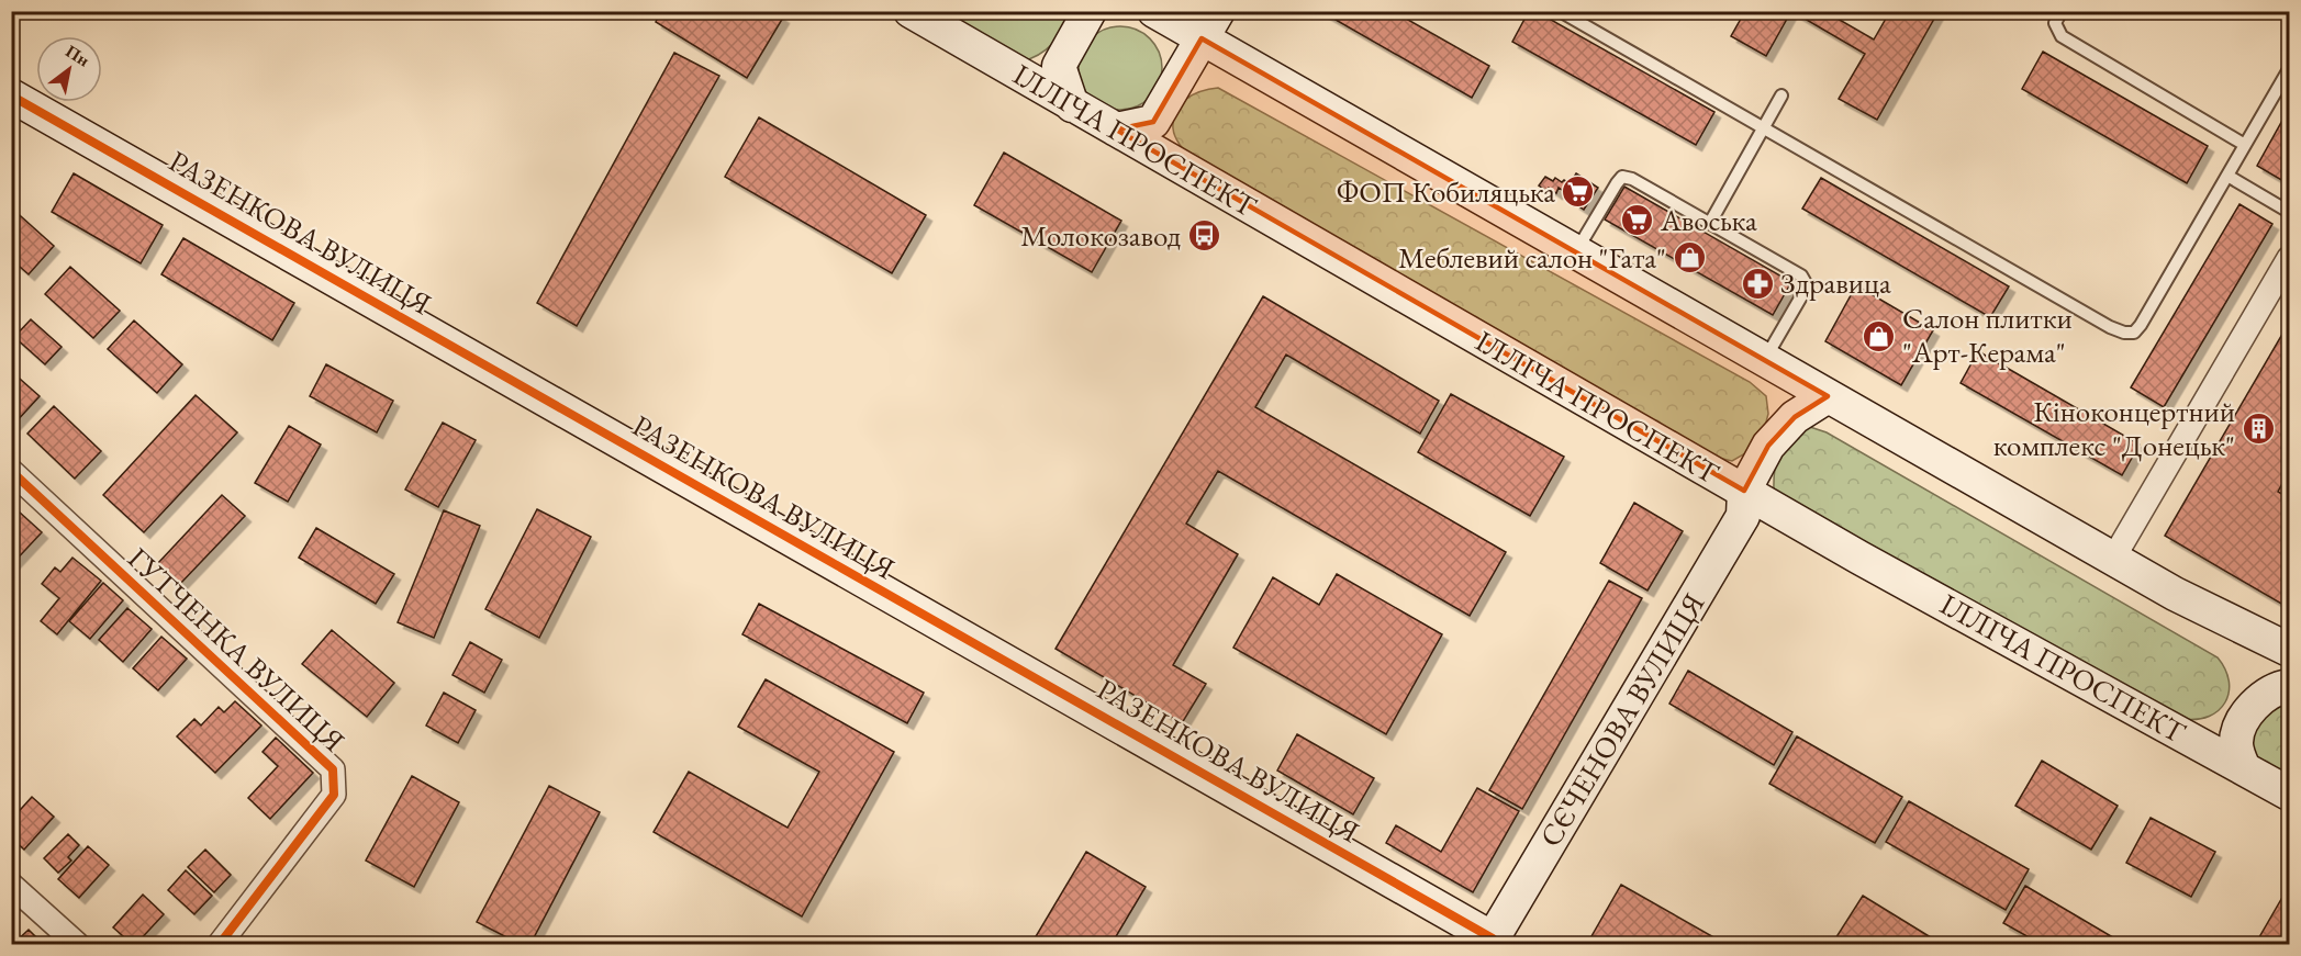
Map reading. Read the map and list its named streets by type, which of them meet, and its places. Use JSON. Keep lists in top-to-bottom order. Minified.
{"streets":{"main road":["ІЛЛІЧА ПРОСПЕКТ","РАЗЕНКОВА ВУЛИЦЯ","СЄЧЕНОВА ВУЛИЦЯ"],"street":["ГУТЧЕНКА ВУЛИЦЯ"]},"crossings":[["ІЛЛІЧА ПРОСПЕКТ","СЄЧЕНОВА ВУЛИЦЯ"],["РАЗЕНКОВА ВУЛИЦЯ","СЄЧЕНОВА ВУЛИЦЯ"]],"places":{"supermarket":["ФОП Кобиляцька","Авоська"],"bus stop":["Молокозавод"],"shop":["Меблевий салон \"Гата\"","Салон плитки \"Арт-Керама\""],"pharmacy":["Здравица"],"building":["Кіноконцертний комплекс \"Донецьк\""]},"north":"top right"}
